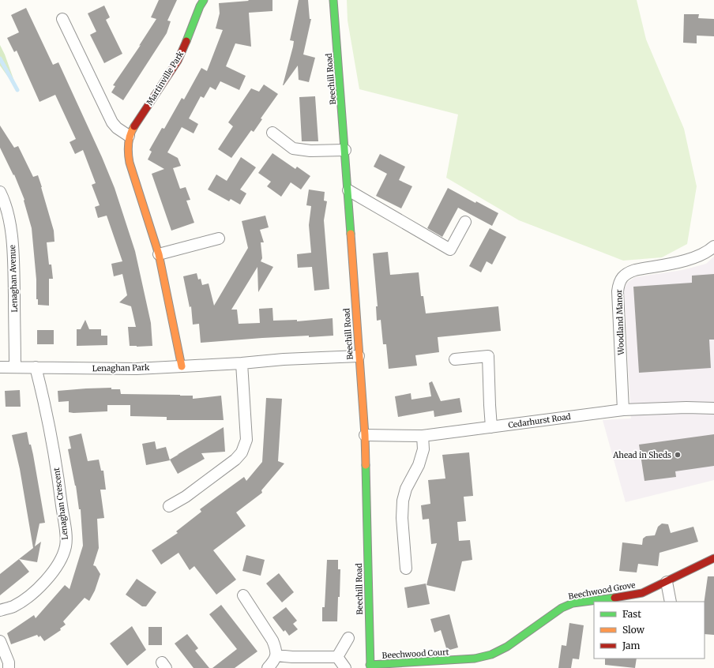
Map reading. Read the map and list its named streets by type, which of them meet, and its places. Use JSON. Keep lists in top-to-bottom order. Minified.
{"streets":{"street":["Martinville Park","Beechill Road","Lenaghan Avenue","Woodland Manor","Lenaghan Park","Cedarhurst Road","Lenaghan Crescent","Beechwood Grove","Beechwood Court"]},"crossings":[["Martinville Park","Lenaghan Park"],["Beechill Road","Lenaghan Park"],["Beechill Road","Cedarhurst Road"],["Beechill Road","Beechwood Court"],["Lenaghan Avenue","Lenaghan Park"],["Woodland Manor","Cedarhurst Road"],["Lenaghan Park","Lenaghan Crescent"],["Beechwood Grove","Beechwood Court"]],"places":["Ahead in Sheds"],"legend":["Fast","Slow","Jam"]}
